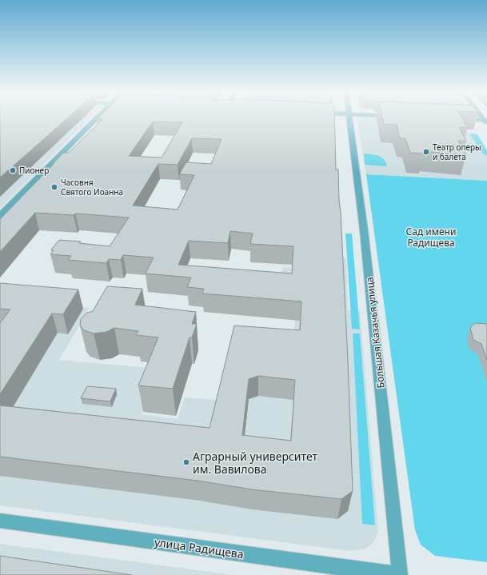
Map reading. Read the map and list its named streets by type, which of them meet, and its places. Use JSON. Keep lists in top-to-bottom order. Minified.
{"streets":{"street":["Большая Казачья улица","улица Радищева"]},"crossings":[["Большая Казачья улица","улица Радищева"]],"parks":["Сад имени Радищева"],"places":["Театр оперы и балета","Пионер","Часовня Святого Иоанна","Аграрный университет им. Вавилова"]}
